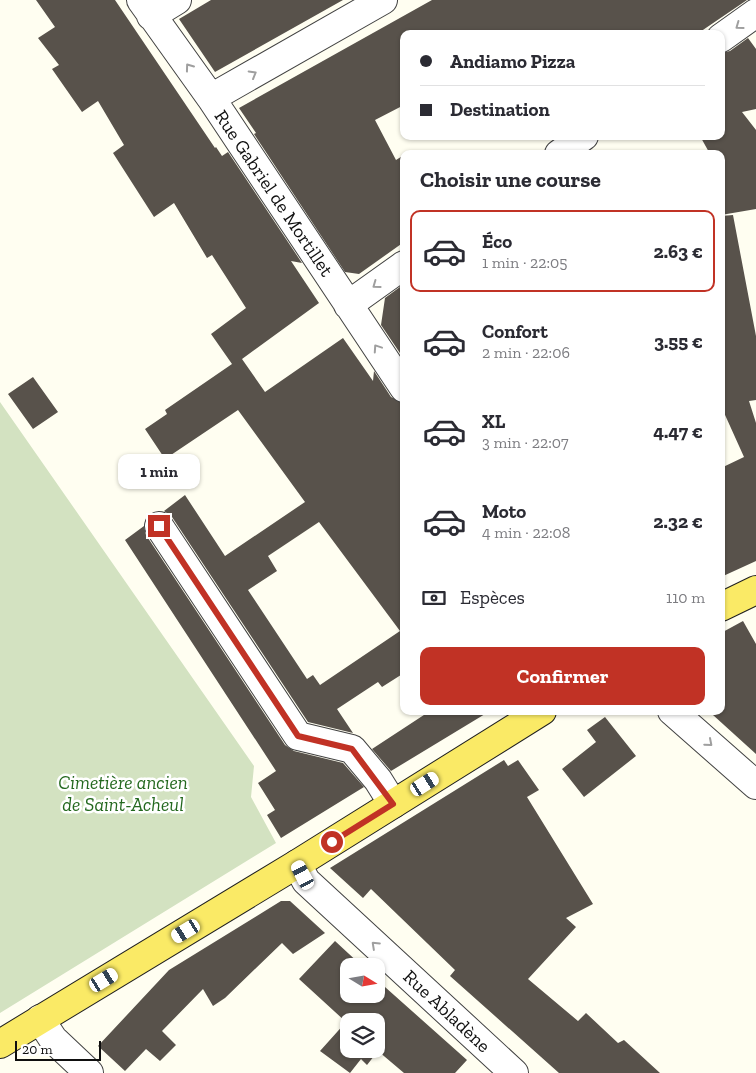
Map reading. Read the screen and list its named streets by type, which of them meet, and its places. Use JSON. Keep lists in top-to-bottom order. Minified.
{"streets":{"street":["Rue Gabriel de Mortillet","Rue Abladène"]},"one_way":["Rue Gabriel de Mortillet","Rue Abladène"],"parks":["Cimetière ancien de Saint-Acheul"],"scale_bar":"20 m","north":"right","page":{"banner":["Andiamo Pizza","Destination"],"heading":"Choisir une course","list":[{"name":"Éco","note":"1 min · 22:05","value":"2.63 €"},{"name":"Confort","note":"2 min · 22:06","value":"3.55 €"},{"name":"XL","note":"3 min · 22:07","value":"4.47 €"},{"name":"Moto","note":"4 min · 22:08","value":"2.32 €"}],"bubble":"1 min","pay":["Espèces","110 m"],"buttons":"Confirmer","scale":"20 m"}}
